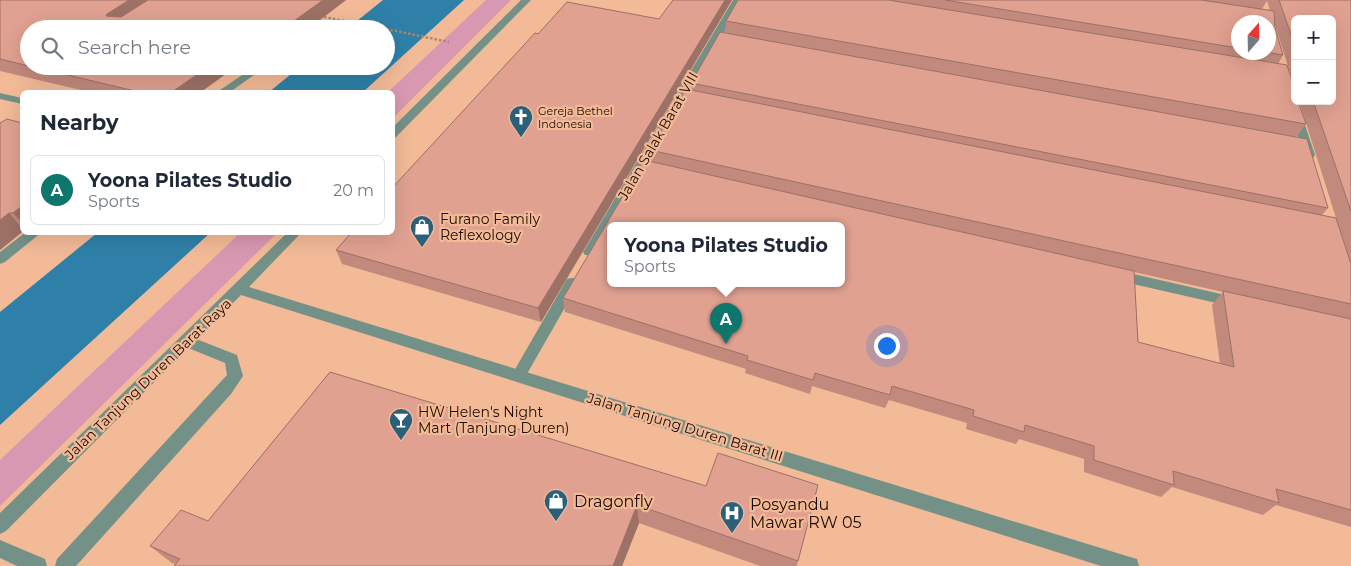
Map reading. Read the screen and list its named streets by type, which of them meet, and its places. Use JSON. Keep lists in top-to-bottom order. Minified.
{"streets":{"street":["Jalan Salak Barat VIII","Jalan Tanjung Duren Barat Raya","Jalan Tanjung Duren Barat III"]},"crossings":[["Jalan Salak Barat VIII","Jalan Tanjung Duren Barat III"],["Jalan Tanjung Duren Barat Raya","Jalan Tanjung Duren Barat III"]],"places":{"church":["Gereja Bethel Indonesia"],"shop":["Furano Family Reflexology","Dragonfly"],"bar":["HW Helen's Night Mart (Tanjung Duren)"],"hospital":["Posyandu Mawar RW 05"]},"north":"top","page":{"map_buttons":["+","−"],"search":"Search here","heading":"Nearby","list":[{"mark":"A","name":"Yoona Pilates Studio","note":"Sports","value":"20 m"}],"popup":["Yoona Pilates Studio","Sports"],"pins":"A"}}
